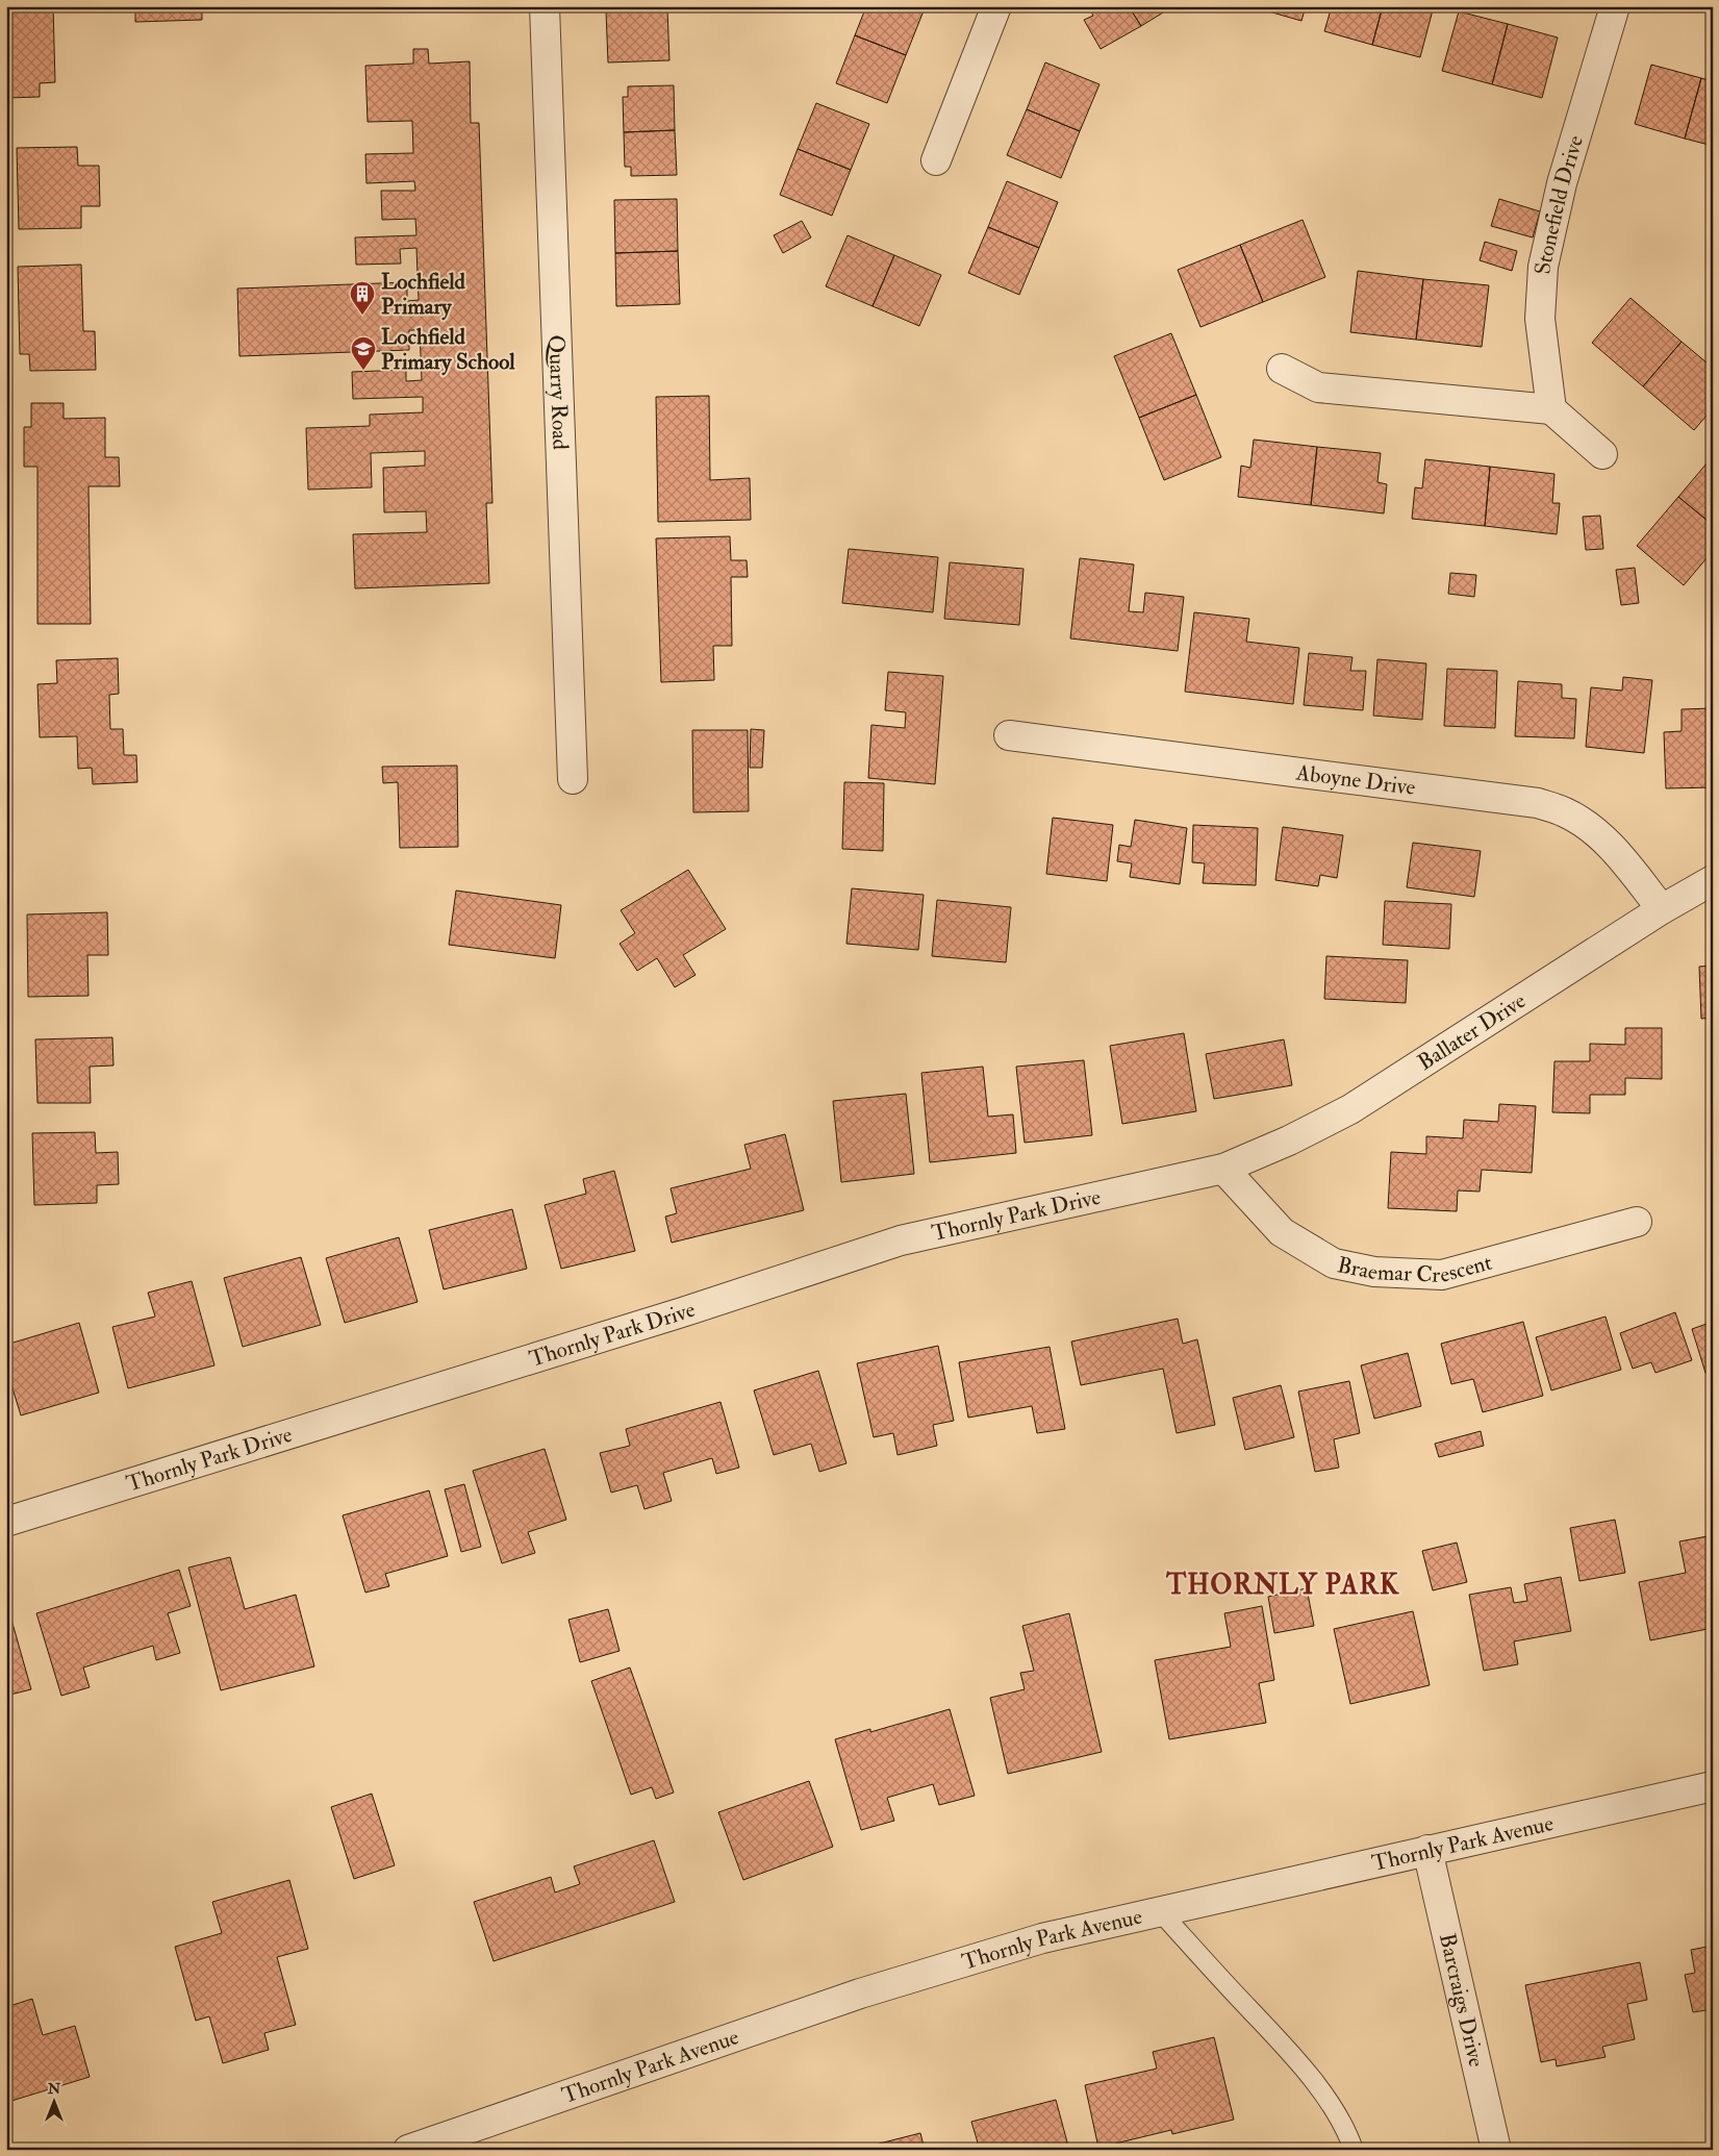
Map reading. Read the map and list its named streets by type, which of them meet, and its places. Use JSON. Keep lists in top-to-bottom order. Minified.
{"streets":{"street":["Stonefield Drive","Quarry Road","Aboyne Drive","Ballater Drive","Thornly Park Drive","Braemar Crescent","Thornly Park Avenue","Barcraigs Drive"]},"crossings":[["Aboyne Drive","Ballater Drive"],["Ballater Drive","Thornly Park Drive"],["Ballater Drive","Braemar Crescent"],["Thornly Park Drive","Braemar Crescent"],["Thornly Park Avenue","Barcraigs Drive"]],"districts":["THORNLY PARK"],"places":{"building":["Lochfield Primary"],"school or university":["Lochfield Primary School"]},"north":"top"}
